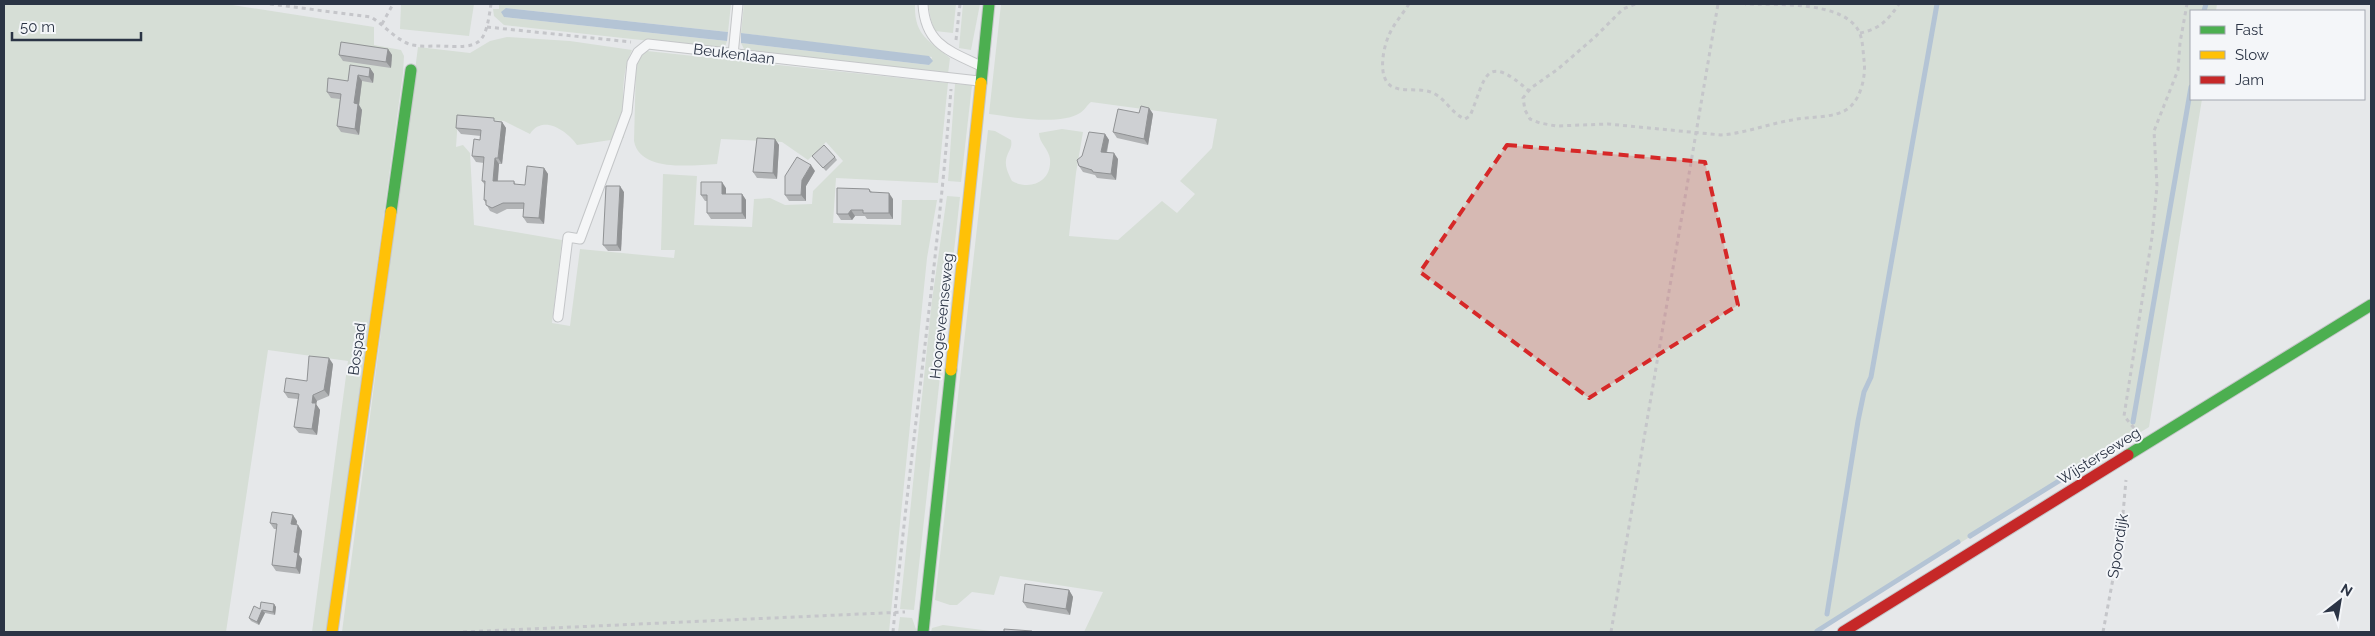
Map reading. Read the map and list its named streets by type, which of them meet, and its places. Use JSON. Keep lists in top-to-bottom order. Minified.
{"streets":{"street":["Hoogeveenseweg","Bospad","Wijsterseweg"],"lane":["Beukenlaan"],"path":["Spoordijk"]},"crossings":[["Beukenlaan","Hoogeveenseweg"],["Wijsterseweg","Spoordijk"]],"legend":["Fast","Slow","Jam"],"scale_bar":"50 m","north":"top right"}
